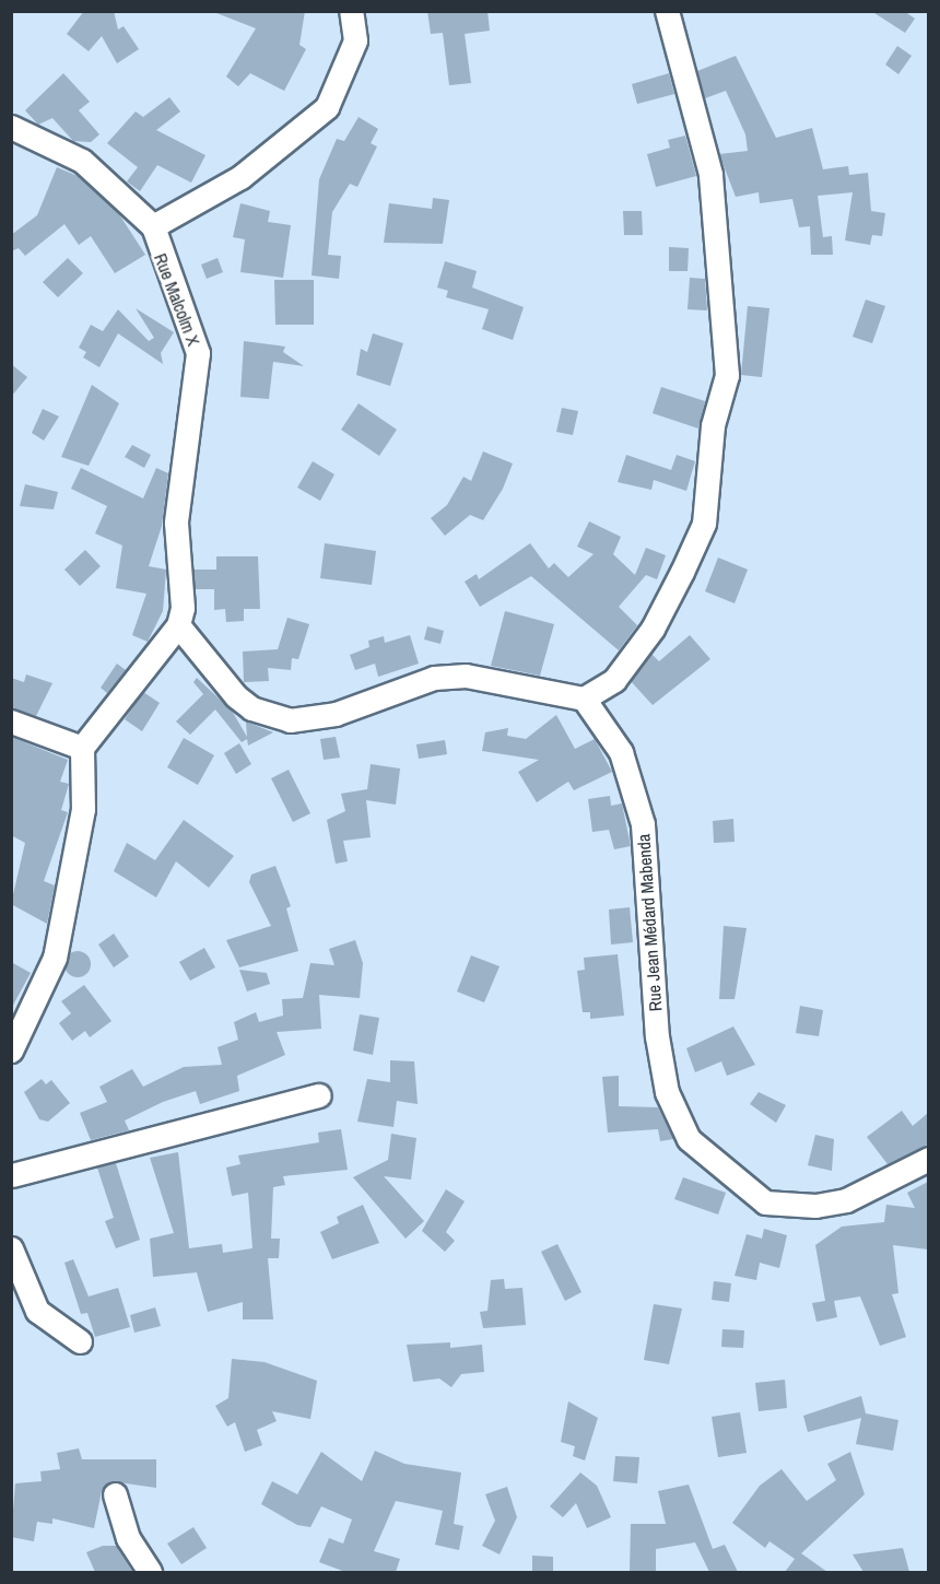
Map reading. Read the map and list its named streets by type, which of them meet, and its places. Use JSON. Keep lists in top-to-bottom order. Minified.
{"streets":{"street":["Rue Malcolm X","Rue Jean Médard Mabenda"]}}
